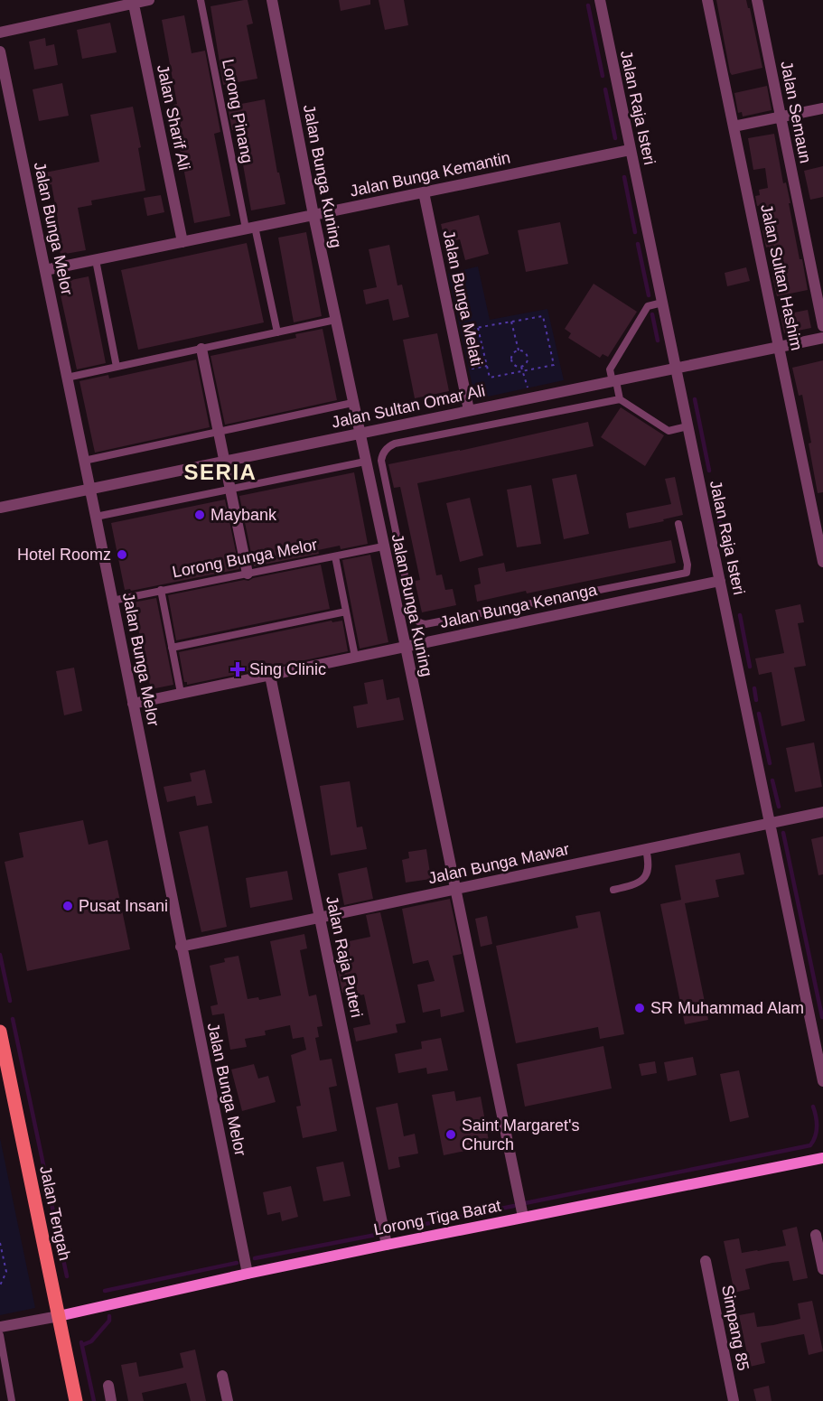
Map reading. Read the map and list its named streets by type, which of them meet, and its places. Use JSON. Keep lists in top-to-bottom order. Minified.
{"streets":{"main road":["Jalan Tengah","Lorong Tiga Barat"],"street":["Jalan Raja Isteri","Jalan Semaun","Jalan Sharif Ali","Jalan Bunga Kemantin","Jalan Bunga Kuning","Jalan Bunga Melor","Jalan Sultan Hashim","Jalan Bunga Melati","Jalan Sultan Omar Ali","Jalan Bunga Kenanga","Jalan Bunga Mawar","Jalan Raja Puteri","Simpang 85"],"lane":["Lorong Pinang","Lorong Bunga Melor"]},"crossings":[["Jalan Raja Isteri","Jalan Bunga Kemantin"],["Jalan Raja Isteri","Jalan Sultan Omar Ali"],["Jalan Raja Isteri","Jalan Bunga Kenanga"],["Jalan Raja Isteri","Jalan Bunga Mawar"],["Lorong Pinang","Jalan Bunga Kemantin"],["Jalan Sharif Ali","Jalan Bunga Kemantin"],["Jalan Bunga Kemantin","Jalan Bunga Kuning"],["Jalan Bunga Kemantin","Jalan Bunga Melor"],["Jalan Bunga Kemantin","Jalan Bunga Melati"],["Jalan Bunga Kuning","Jalan Sultan Omar Ali"],["Jalan Bunga Kuning","Lorong Bunga Melor"],["Jalan Bunga Kuning","Jalan Bunga Kenanga"],["Jalan Bunga Kuning","Jalan Bunga Mawar"],["Jalan Bunga Kuning","Lorong Tiga Barat"],["Jalan Bunga Melor","Jalan Sultan Omar Ali"],["Jalan Bunga Melor","Lorong Bunga Melor"],["Jalan Bunga Melor","Jalan Bunga Kenanga"],["Jalan Bunga Melor","Jalan Bunga Mawar"],["Jalan Bunga Melor","Lorong Tiga Barat"],["Jalan Sultan Hashim","Jalan Sultan Omar Ali"],["Jalan Bunga Melati","Jalan Sultan Omar Ali"],["Jalan Bunga Kenanga","Jalan Raja Puteri"],["Jalan Bunga Mawar","Jalan Raja Puteri"],["Jalan Raja Puteri","Lorong Tiga Barat"],["Jalan Tengah","Lorong Tiga Barat"]],"districts":["SERIA"],"places":{"other":["Maybank","Hotel Roomz","Pusat Insani","SR Muhammad Alam","Saint Margaret's Church"],"health":["Sing Clinic"]}}
